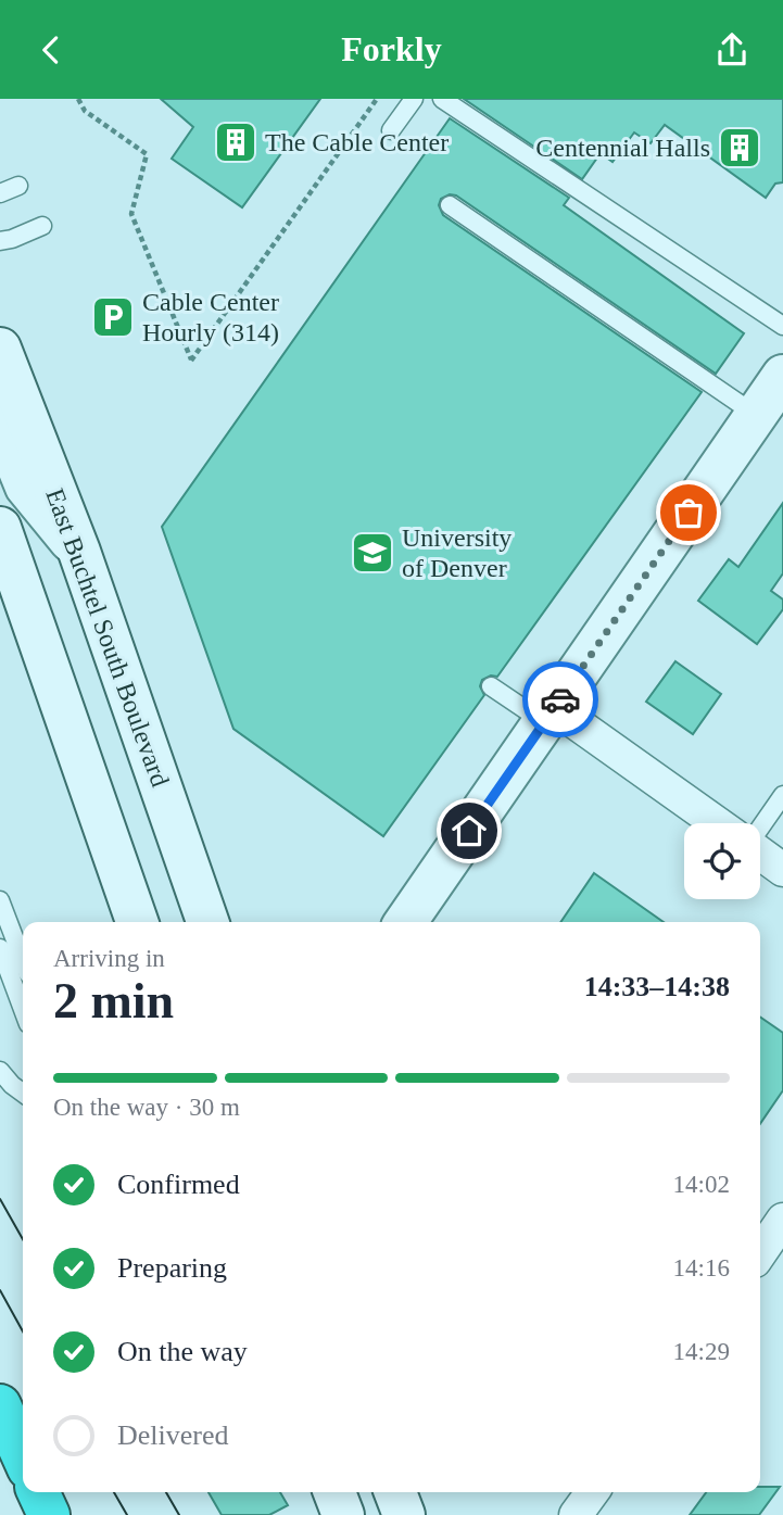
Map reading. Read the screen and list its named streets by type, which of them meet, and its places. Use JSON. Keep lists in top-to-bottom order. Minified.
{"streets":{"main road":["East Buchtel South Boulevard"]},"places":{"building":["The Cable Center","Centennial Halls"],"parking":["Cable Center Hourly (314)"],"school or university":["University of Denver"]},"page":{"header":"Forkly","heading":["2 min","Arriving in","14:33–14:38"],"bar":"On the way · 30 m","list":[["Confirmed","14:02"],["Preparing","14:16"],["On the way","14:29"],"Delivered"]}}
